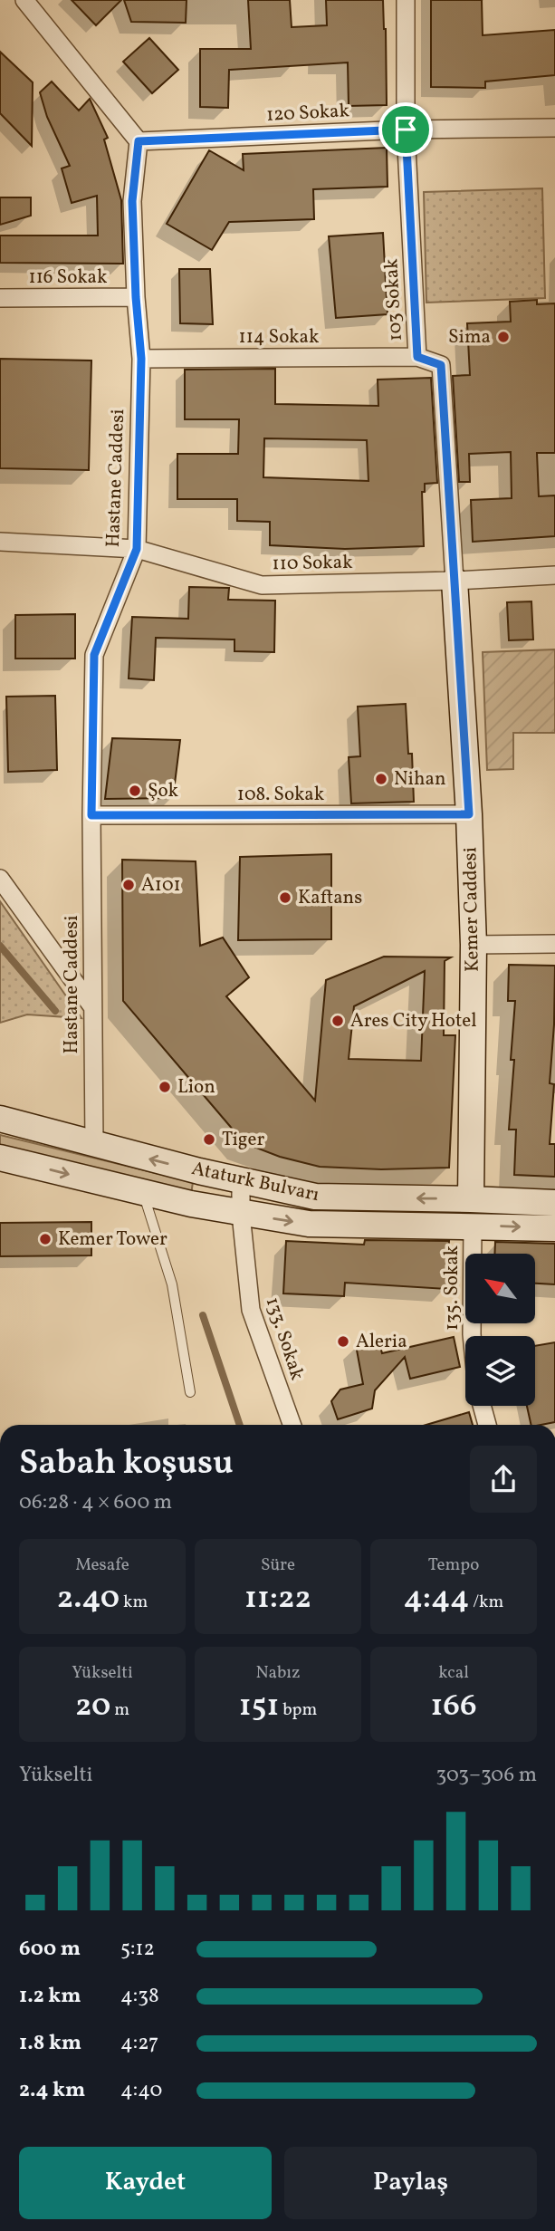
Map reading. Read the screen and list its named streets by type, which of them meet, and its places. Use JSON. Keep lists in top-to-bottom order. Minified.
{"streets":{"main road":["Kemer Caddesi","Ataturk Bulvarı"],"street":["120 Sokak","116 Sokak","103 Sokak","114 Sokak","Hastane Caddesi","110 Sokak","108. Sokak","135. Sokak","133. Sokak"]},"crossings":[["120 Sokak","103 Sokak"],["120 Sokak","Hastane Caddesi"],["116 Sokak","Hastane Caddesi"],["103 Sokak","114 Sokak"],["103 Sokak","110 Sokak"],["103 Sokak","Kemer Caddesi"],["114 Sokak","Hastane Caddesi"],["Hastane Caddesi","110 Sokak"],["Hastane Caddesi","108. Sokak"],["Hastane Caddesi","Ataturk Bulvarı"],["110 Sokak","Kemer Caddesi"],["108. Sokak","Kemer Caddesi"],["Kemer Caddesi","Ataturk Bulvarı"],["Ataturk Bulvarı","135. Sokak"],["Ataturk Bulvarı","133. Sokak"]],"places":["Sima","Nihan","Şok","A101","Kaftans","Ares City Hotel","Lion","Tiger","Kemer Tower","Aleria"],"north":"top left","page":{"heading":["Sabah koşusu","06:28 · 4 × 600 m"],"stats":[["Mesafe","2.40 km"],["Süre","11:22"],["Tempo","4:44 /km"],["Yükselti","20 m"],["Nabız","151 bpm"],["kcal","166"]],"chart":["Yükselti","303–306 m"],"list":[{"name":"600 m","note":"5:12"},{"name":"1.2 km","note":"4:38"},{"name":"1.8 km","note":"4:27"},{"name":"2.4 km","note":"4:40"}],"buttons":["Kaydet","Paylaş"]}}
